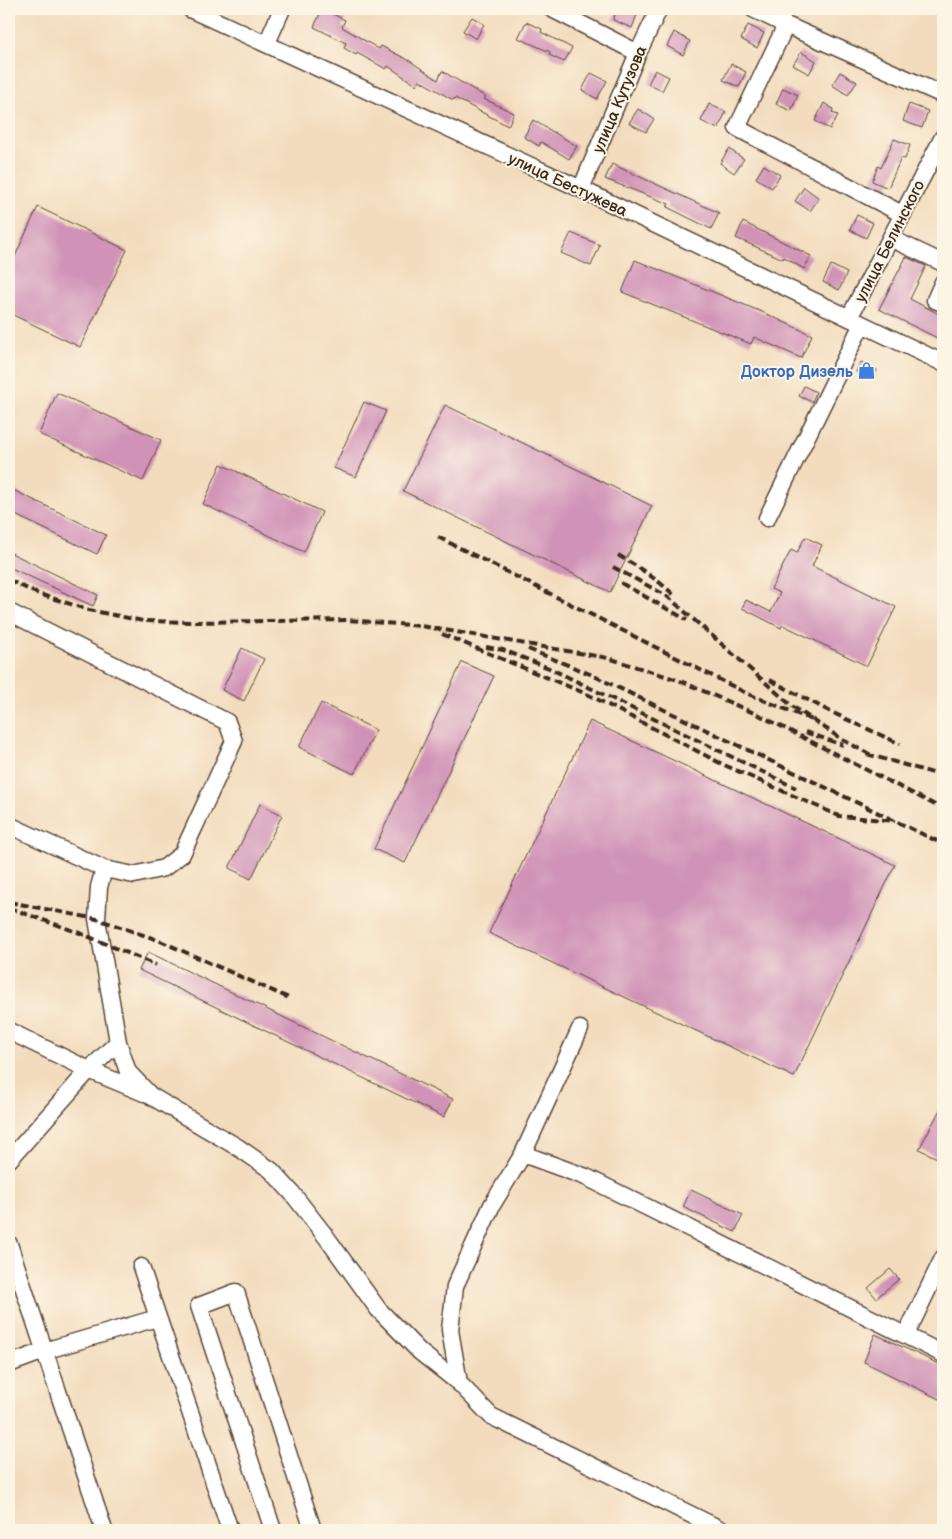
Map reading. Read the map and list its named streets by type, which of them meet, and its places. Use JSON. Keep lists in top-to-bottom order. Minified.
{"streets":{"street":["улица Кутузова","улица Бестужева","улица Белинского"]},"crossings":[["улица Кутузова","улица Бестужева"],["улица Бестужева","улица Белинского"]],"places":{"shop":["Доктор Дизель"]}}
